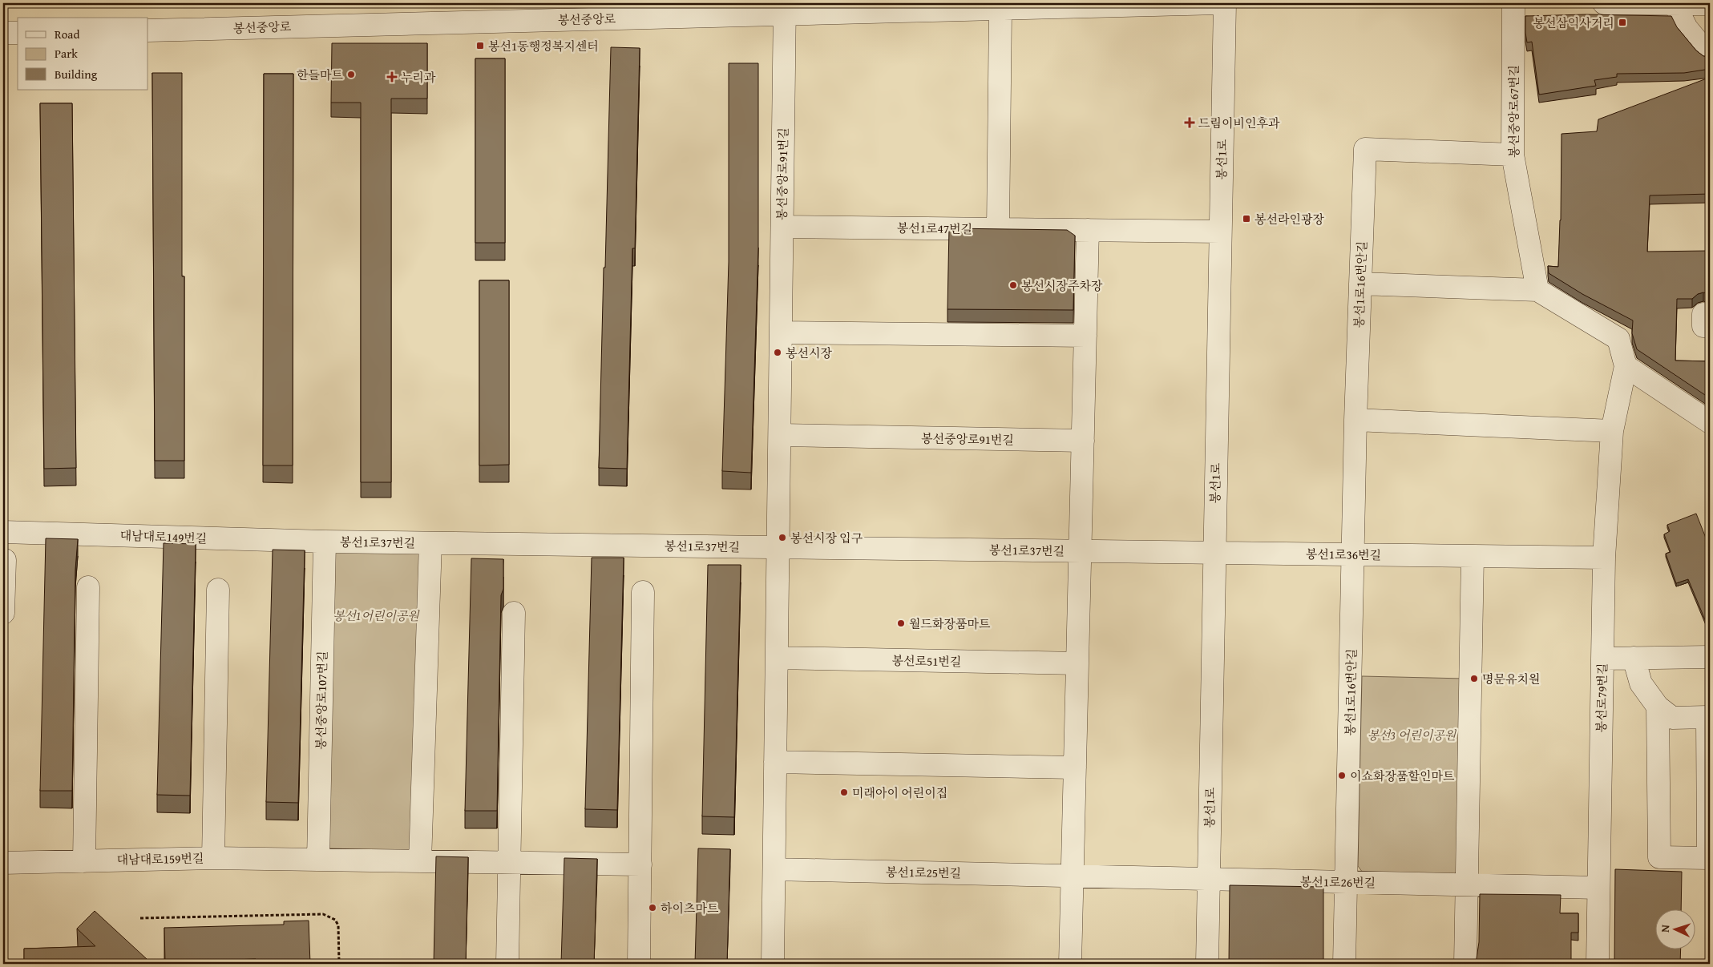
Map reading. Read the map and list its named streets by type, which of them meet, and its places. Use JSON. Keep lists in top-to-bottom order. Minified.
{"streets":{"street":["봉선중앙로","봉선중앙로67번길","봉선1로","봉선중앙로91번길","봉선1로47번길","봉선1로16번안길","대남대로149번길","봉선1로37번길","봉선1로36번길","봉선로51번길","봉선로79번길","봉선중앙로107번길","대남대로159번길","봉선1로25번길","봉선1로26번길"]},"crossings":[["봉선중앙로","봉선중앙로91번길"],["봉선중앙로67번길","봉선1로16번안길"],["봉선1로","봉선1로47번길"],["봉선1로","봉선1로37번길"],["봉선1로","봉선1로36번길"],["봉선1로","봉선1로25번길"],["봉선1로","봉선1로26번길"],["봉선중앙로91번길","봉선1로47번길"],["봉선중앙로91번길","봉선1로37번길"],["봉선1로16번안길","봉선1로36번길"],["봉선1로16번안길","봉선1로26번길"],["대남대로149번길","봉선1로37번길"],["대남대로149번길","봉선중앙로107번길"],["봉선1로37번길","봉선1로36번길"],["봉선1로37번길","봉선로51번길"],["봉선1로37번길","봉선중앙로107번길"],["봉선1로36번길","봉선로79번길"],["봉선로79번길","봉선1로26번길"],["봉선중앙로107번길","대남대로159번길"],["봉선1로25번길","봉선1로26번길"]],"parks":["봉선1어린이공원","봉선3 어린이공원"],"places":{"transit":["봉선삼익사거리","봉선1동행정복지센터","봉선라인광장"],"other":["한들마트","봉선시장주차장","봉선시장","봉선시장 입구","월드화장품마트","명문유치원","이쇼화장품할인마트","미래아이 어린이집","하이츠마트"],"health":["누리과","드림이비인후과"]},"legend":["Road","Park","Building"],"north":"left"}
